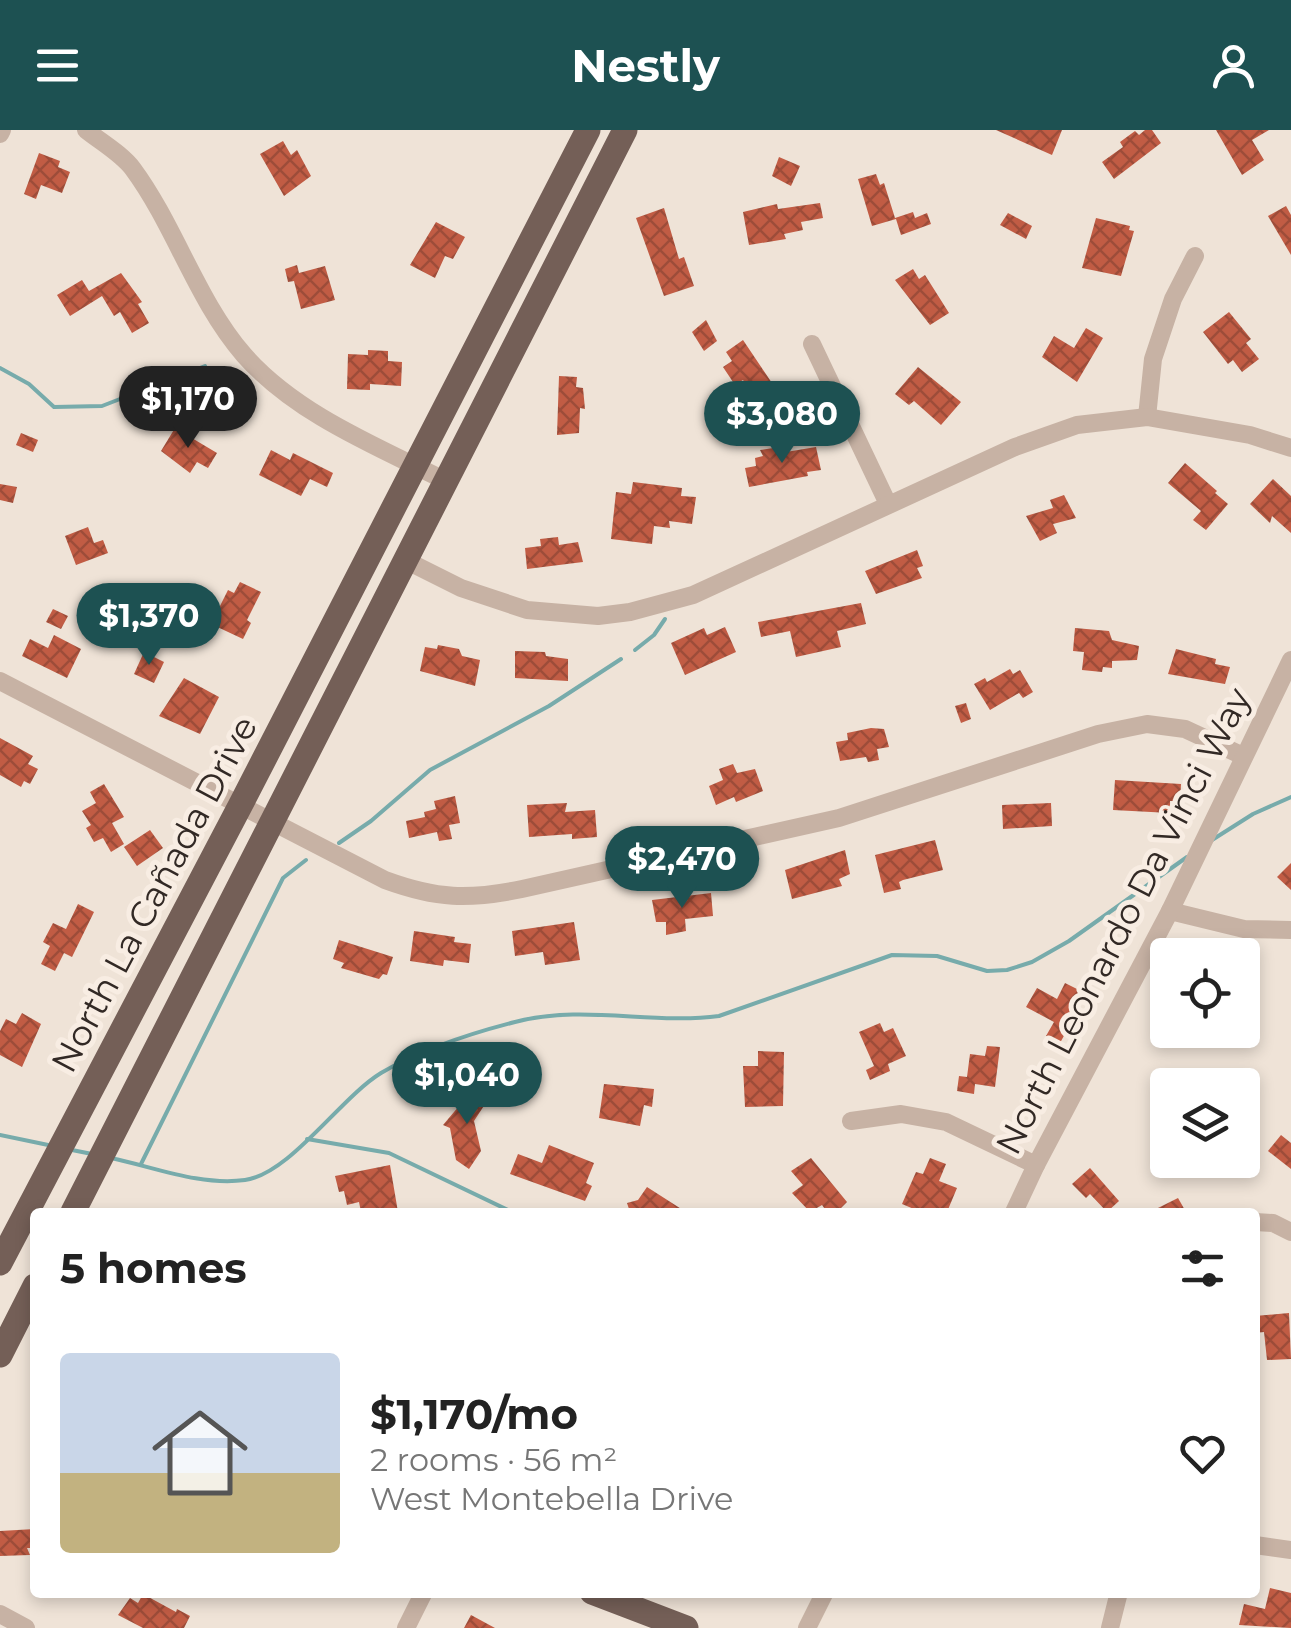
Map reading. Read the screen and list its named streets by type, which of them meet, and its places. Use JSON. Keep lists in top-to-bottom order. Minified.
{"streets":{"main road":["North La Cañada Drive"],"street":["North Leonardo Da Vinci Way"]},"page":{"header":"Nestly","price":["$1,170","$3,080","$1,370","$2,470","$1,040"],"heading":"5 homes","list":[{"name":"$1,170/mo","note":"2 rooms · 56 m² · West Montebella Drive"}]}}
